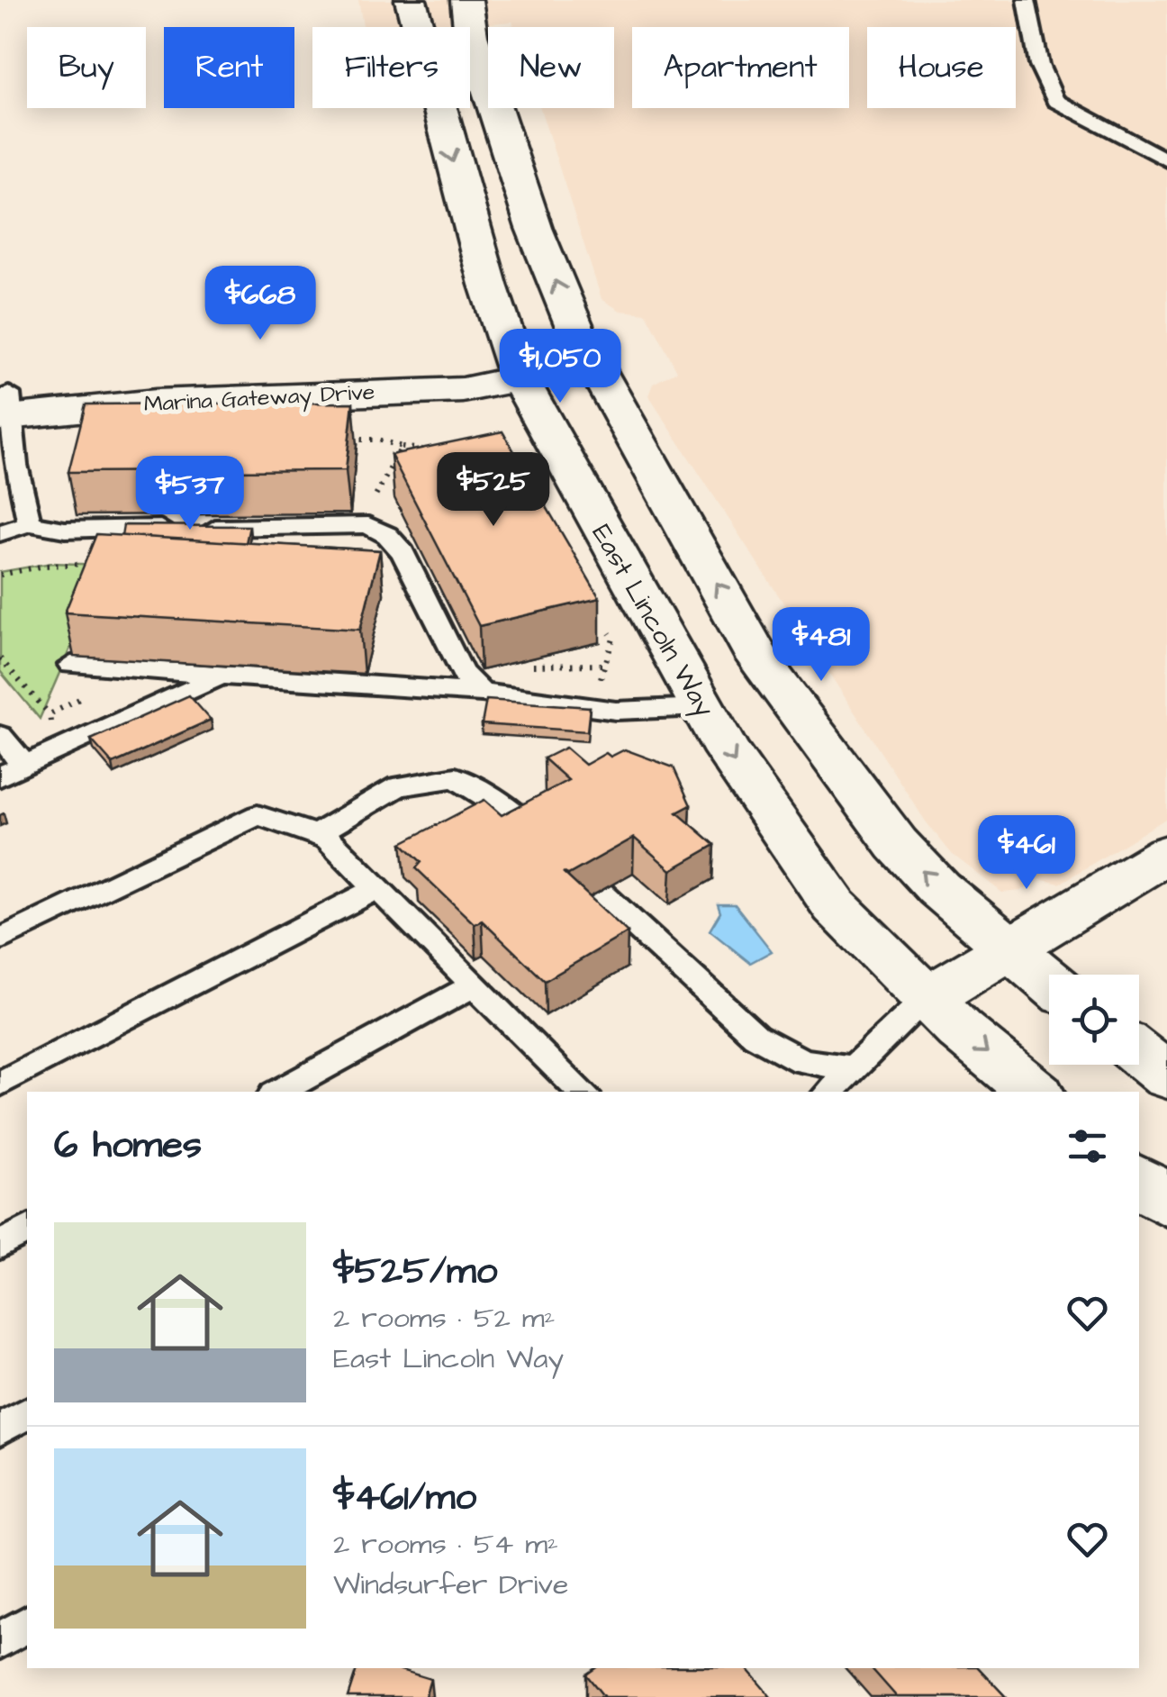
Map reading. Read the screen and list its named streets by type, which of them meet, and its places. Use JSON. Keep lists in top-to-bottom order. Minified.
{"streets":{"street":["Marina Gateway Drive","East Lincoln Way"]},"crossings":[["Marina Gateway Drive","East Lincoln Way"]],"page":{"chip":["Buy","Rent","Filters","New","Apartment","House"],"price":["$668","$1,050","$525","$537","$481","$461"],"heading":"6 homes","list":[{"name":"$525/mo","note":"2 rooms · 52 m² · East Lincoln Way"},{"name":"$461/mo","note":"2 rooms · 54 m² · Windsurfer Drive"}]}}
